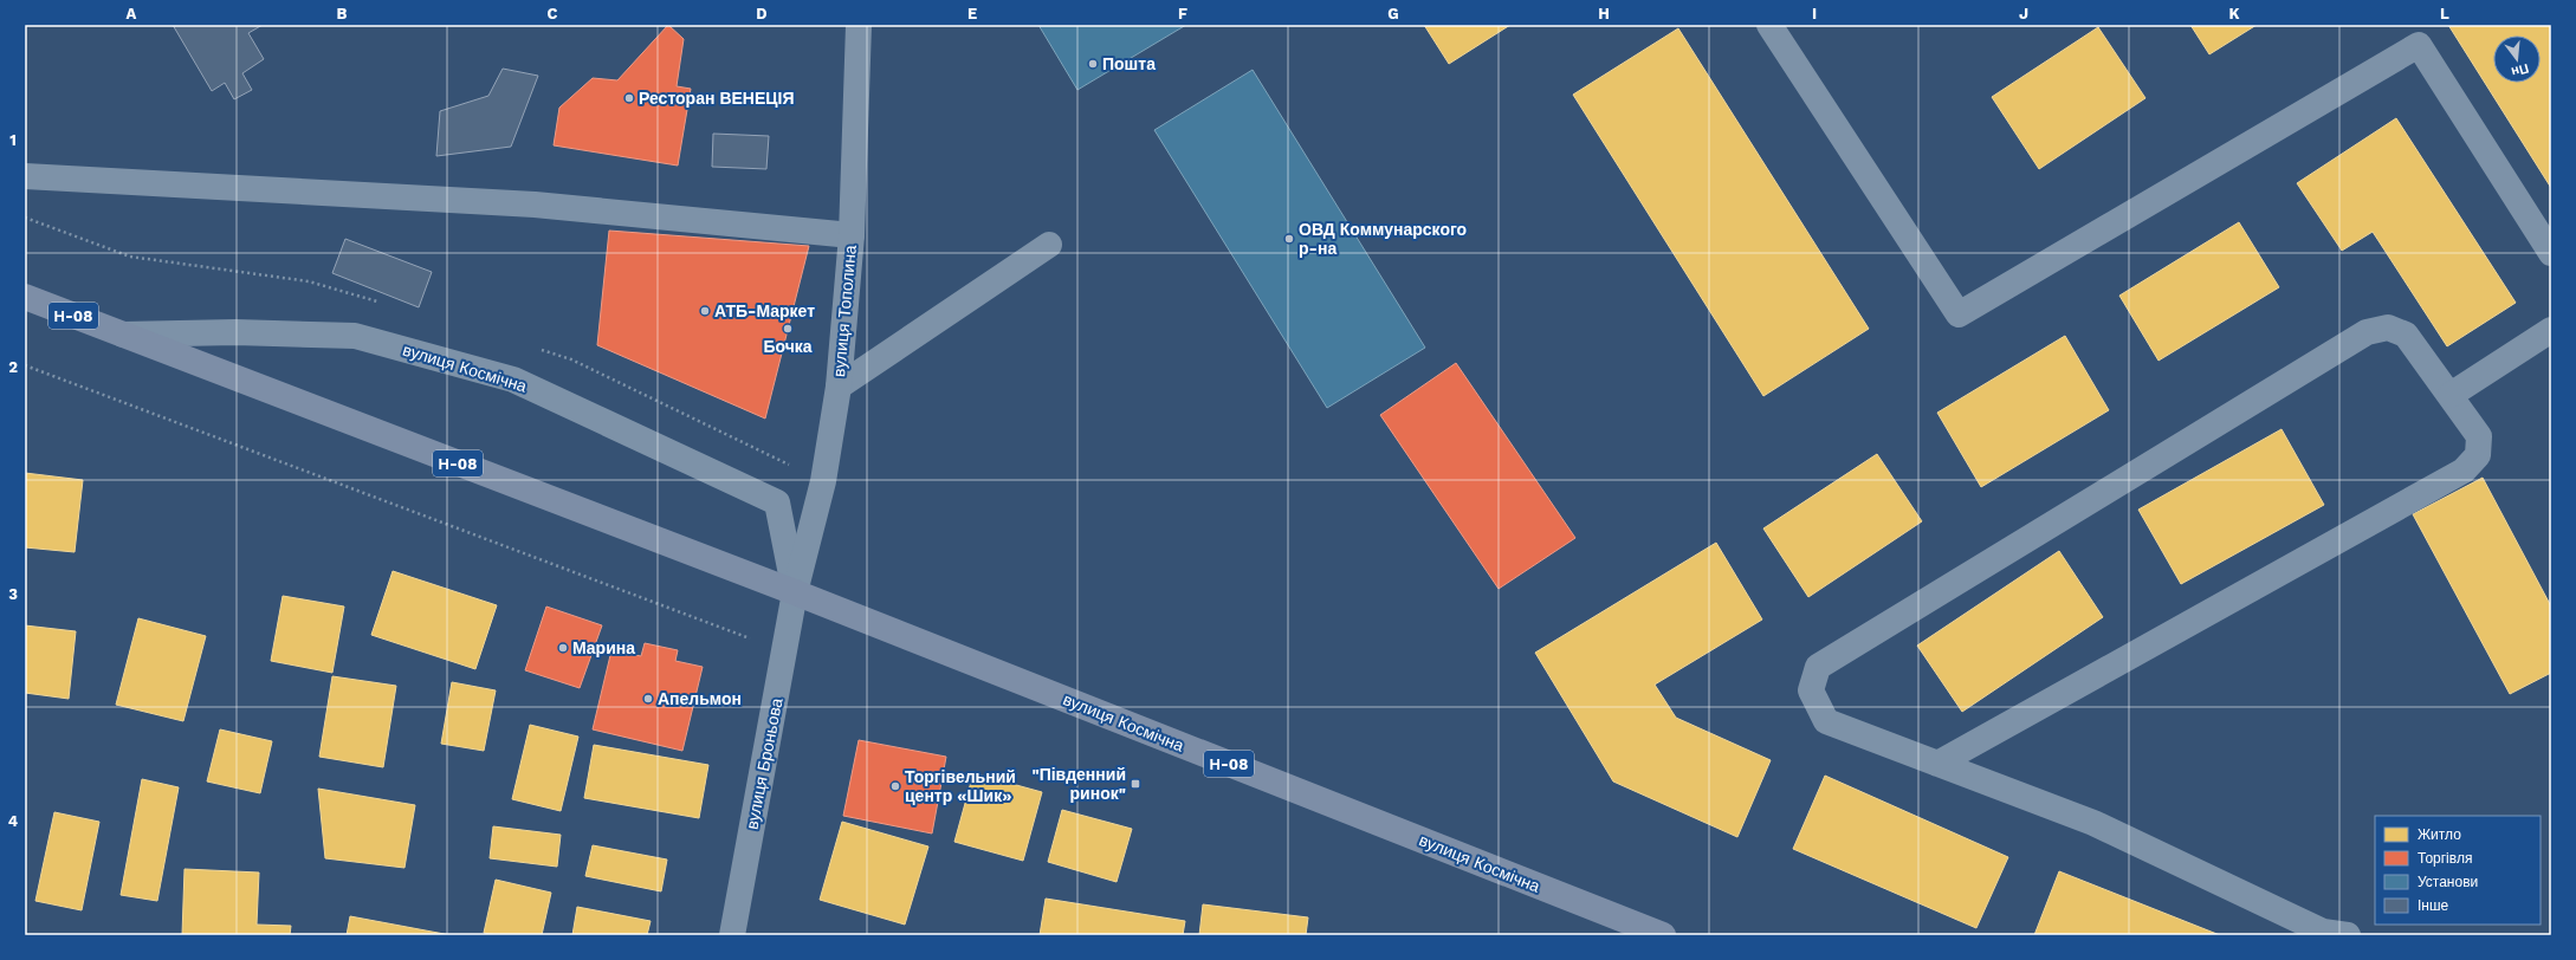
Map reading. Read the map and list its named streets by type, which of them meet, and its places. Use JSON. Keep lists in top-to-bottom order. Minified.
{"streets":{"main road":["Н-08","вулиця Космічна"],"street":["вулиця Тополина","вулиця Броньова"]},"crossings":[["вулиця Тополина","вулиця Космічна"],["вулиця Тополина","вулиця Броньова"],["вулиця Космічна","вулиця Броньова"]],"places":{"other":["Пошта","Ресторан ВЕНЕЦІЯ","ОВД Коммунарского р-на","АТБ-Маркет","Бочка","Марина","Апельмон","Торгівельний центр «Шик»"],"transit":["\"Південний ринок\""]},"legend":["Житло","Торгівля","Установи","Інше"],"north":"bottom","grid":{"columns":["A","B","C","D","E","F","G","H","I","J","K","L"],"rows":["1","2","3","4"]}}
